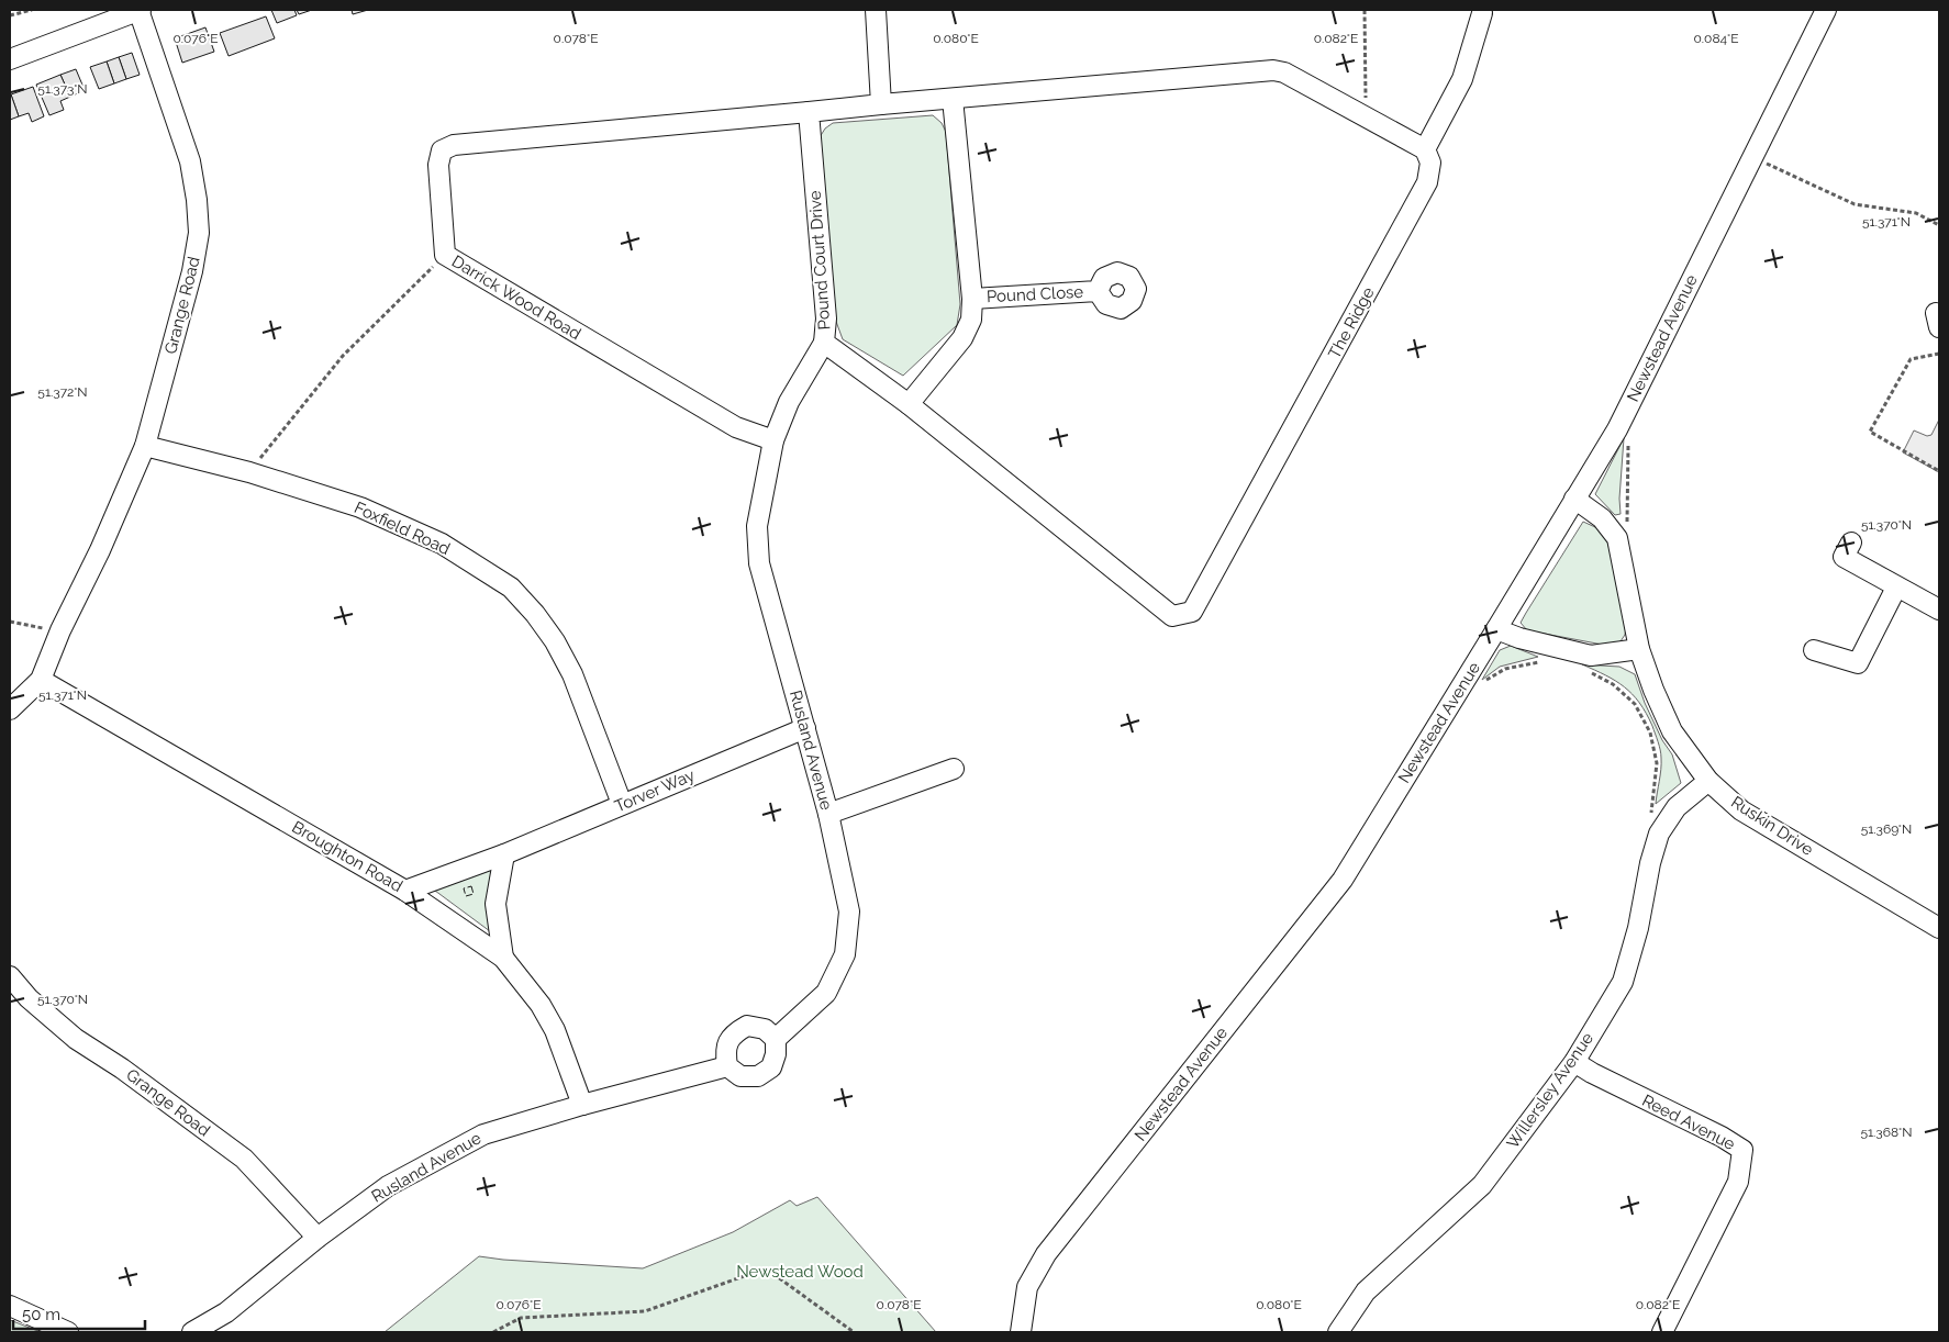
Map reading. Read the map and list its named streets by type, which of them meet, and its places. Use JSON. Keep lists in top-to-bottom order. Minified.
{"streets":{"street":["Pound Court Drive","Pound Close","Darrick Wood Road","Grange Road","The Ridge","Newstead Avenue","Foxfield Road","Rusland Avenue","Torver Way","Ruskin Drive","Broughton Road","Willersley Avenue","Reed Avenue"]},"crossings":[["Pound Court Drive","Darrick Wood Road"],["Pound Court Drive","The Ridge"],["Pound Court Drive","Rusland Avenue"],["Darrick Wood Road","Rusland Avenue"],["Grange Road","Foxfield Road"],["Grange Road","Rusland Avenue"],["Grange Road","Broughton Road"],["Newstead Avenue","Ruskin Drive"],["Foxfield Road","Torver Way"],["Rusland Avenue","Torver Way"],["Rusland Avenue","Broughton Road"],["Torver Way","Broughton Road"],["Ruskin Drive","Willersley Avenue"],["Willersley Avenue","Reed Avenue"]],"parks":["Newstead Wood"],"scale_bar":"50 m","coordinates":["0.076°E","0.078°E","0.080°E","0.082°E","0.084°E","51.373°N","51.371°N","51.372°N","51.370°N","51.369°N","51.368°N"]}
